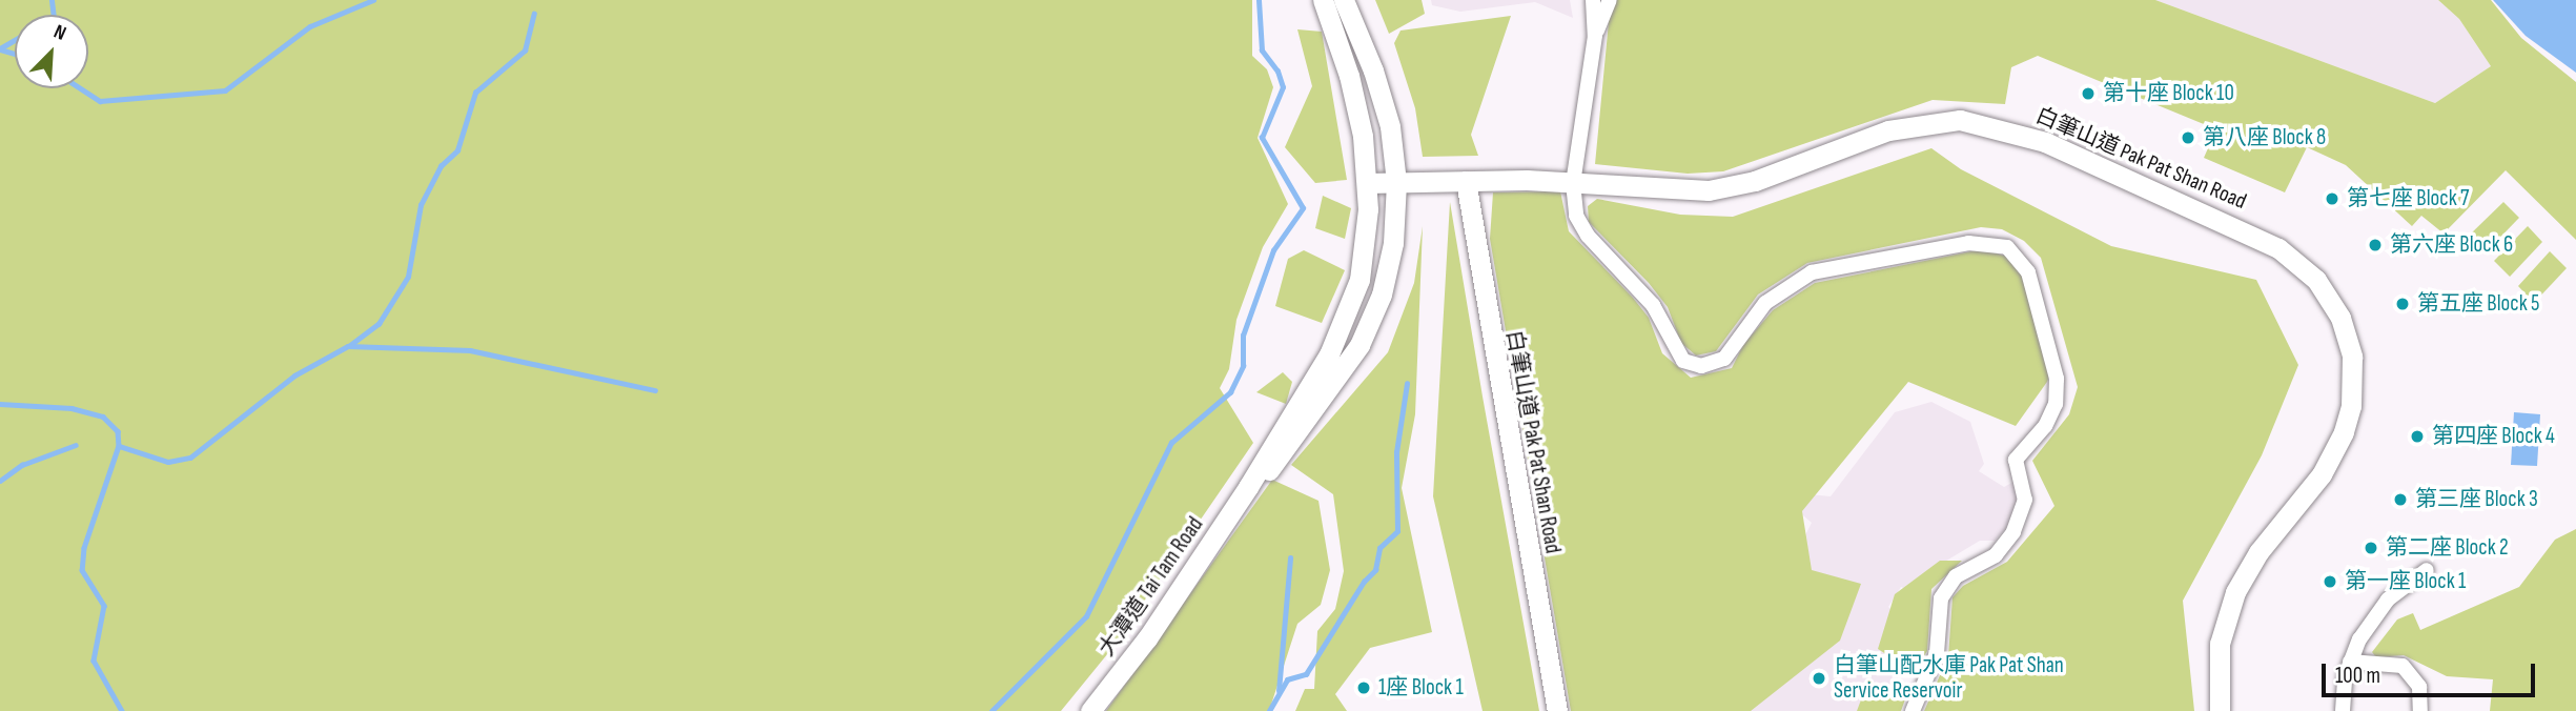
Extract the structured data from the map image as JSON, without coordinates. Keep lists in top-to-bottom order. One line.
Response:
{"streets":{"street":["白筆山道 Pak Pat Shan Road","大潭道 Tai Tam Road"]},"crossings":[["白筆山道 Pak Pat Shan Road","大潭道 Tai Tam Road"]],"places":["第十座 Block 10","第八座 Block 8","第七座 Block 7","第六座 Block 6","第五座 Block 5","第四座 Block 4","第三座 Block 3","第二座 Block 2","第一座 Block 1","白筆山配水庫 Pak Pat Shan Service Reservoir","1座 Block 1"],"scale_bar":"100 m","north":"top right"}
